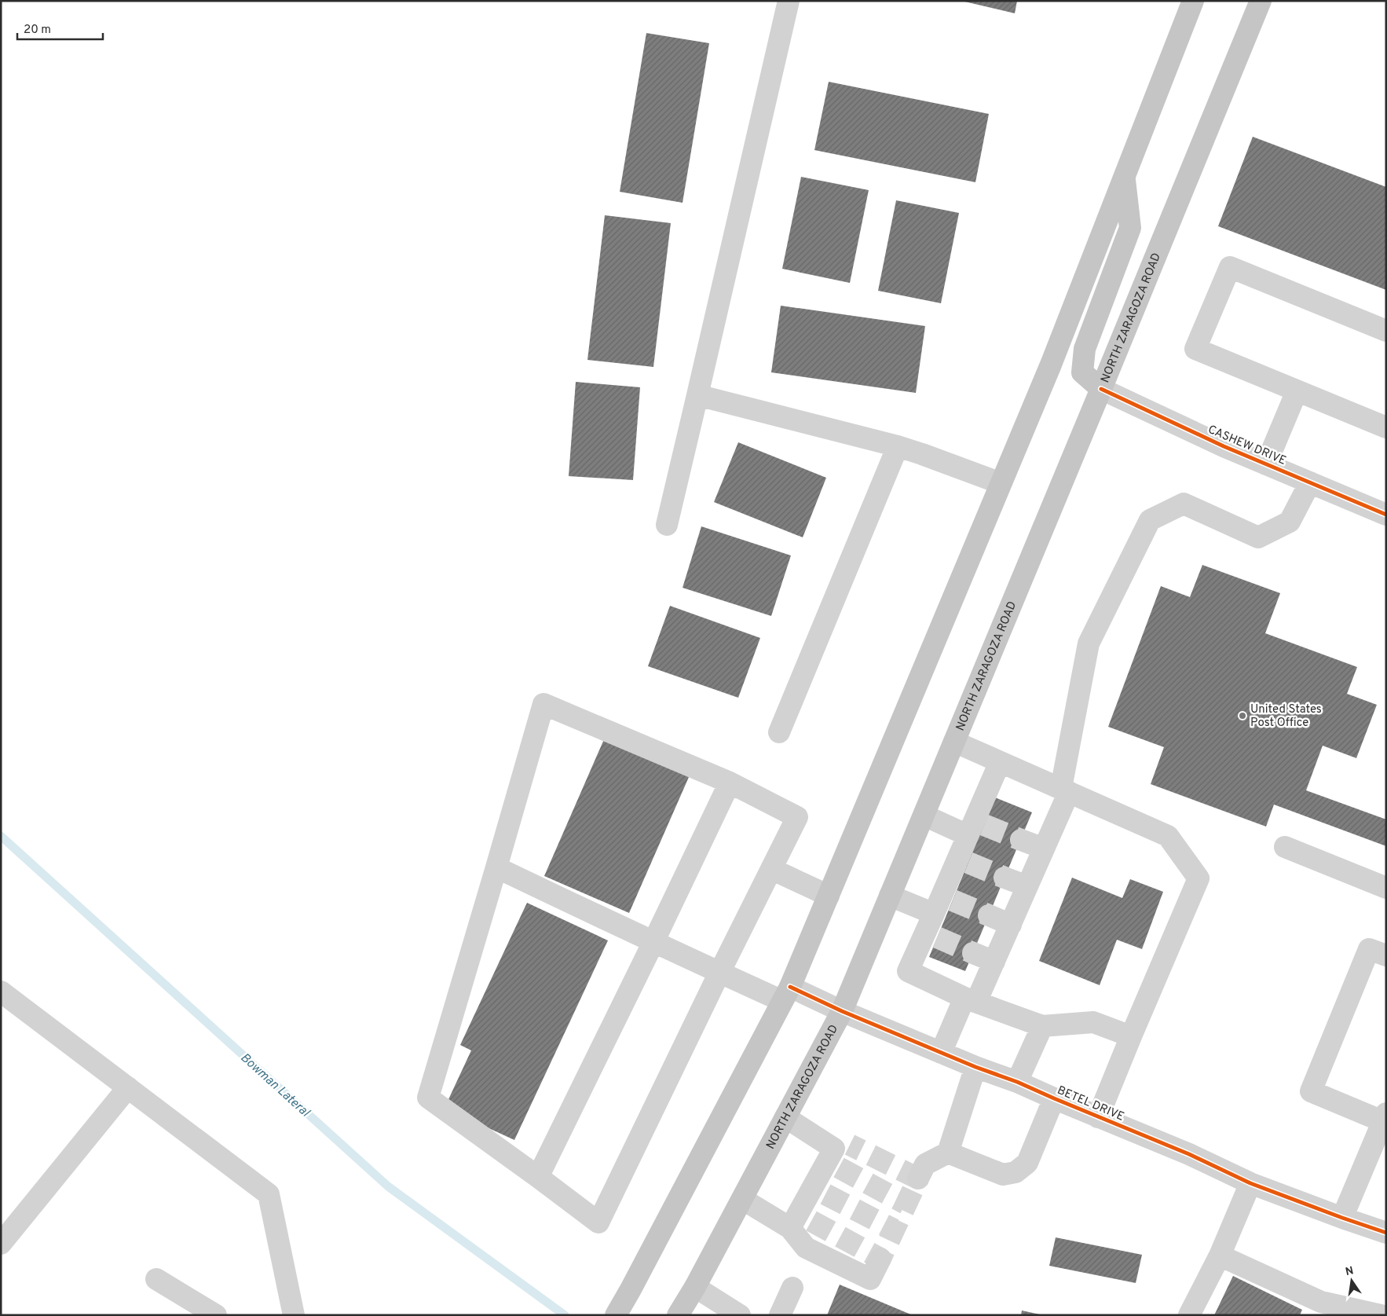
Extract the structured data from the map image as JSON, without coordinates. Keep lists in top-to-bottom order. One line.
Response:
{"streets":{"main road":["NORTH ZARAGOZA ROAD"],"street":["CASHEW DRIVE","BETEL DRIVE"]},"crossings":[["NORTH ZARAGOZA ROAD","CASHEW DRIVE"],["NORTH ZARAGOZA ROAD","BETEL DRIVE"]],"water":["Bowman Lateral"],"places":["United States Post Office"],"scale_bar":"20 m","north":"top"}
